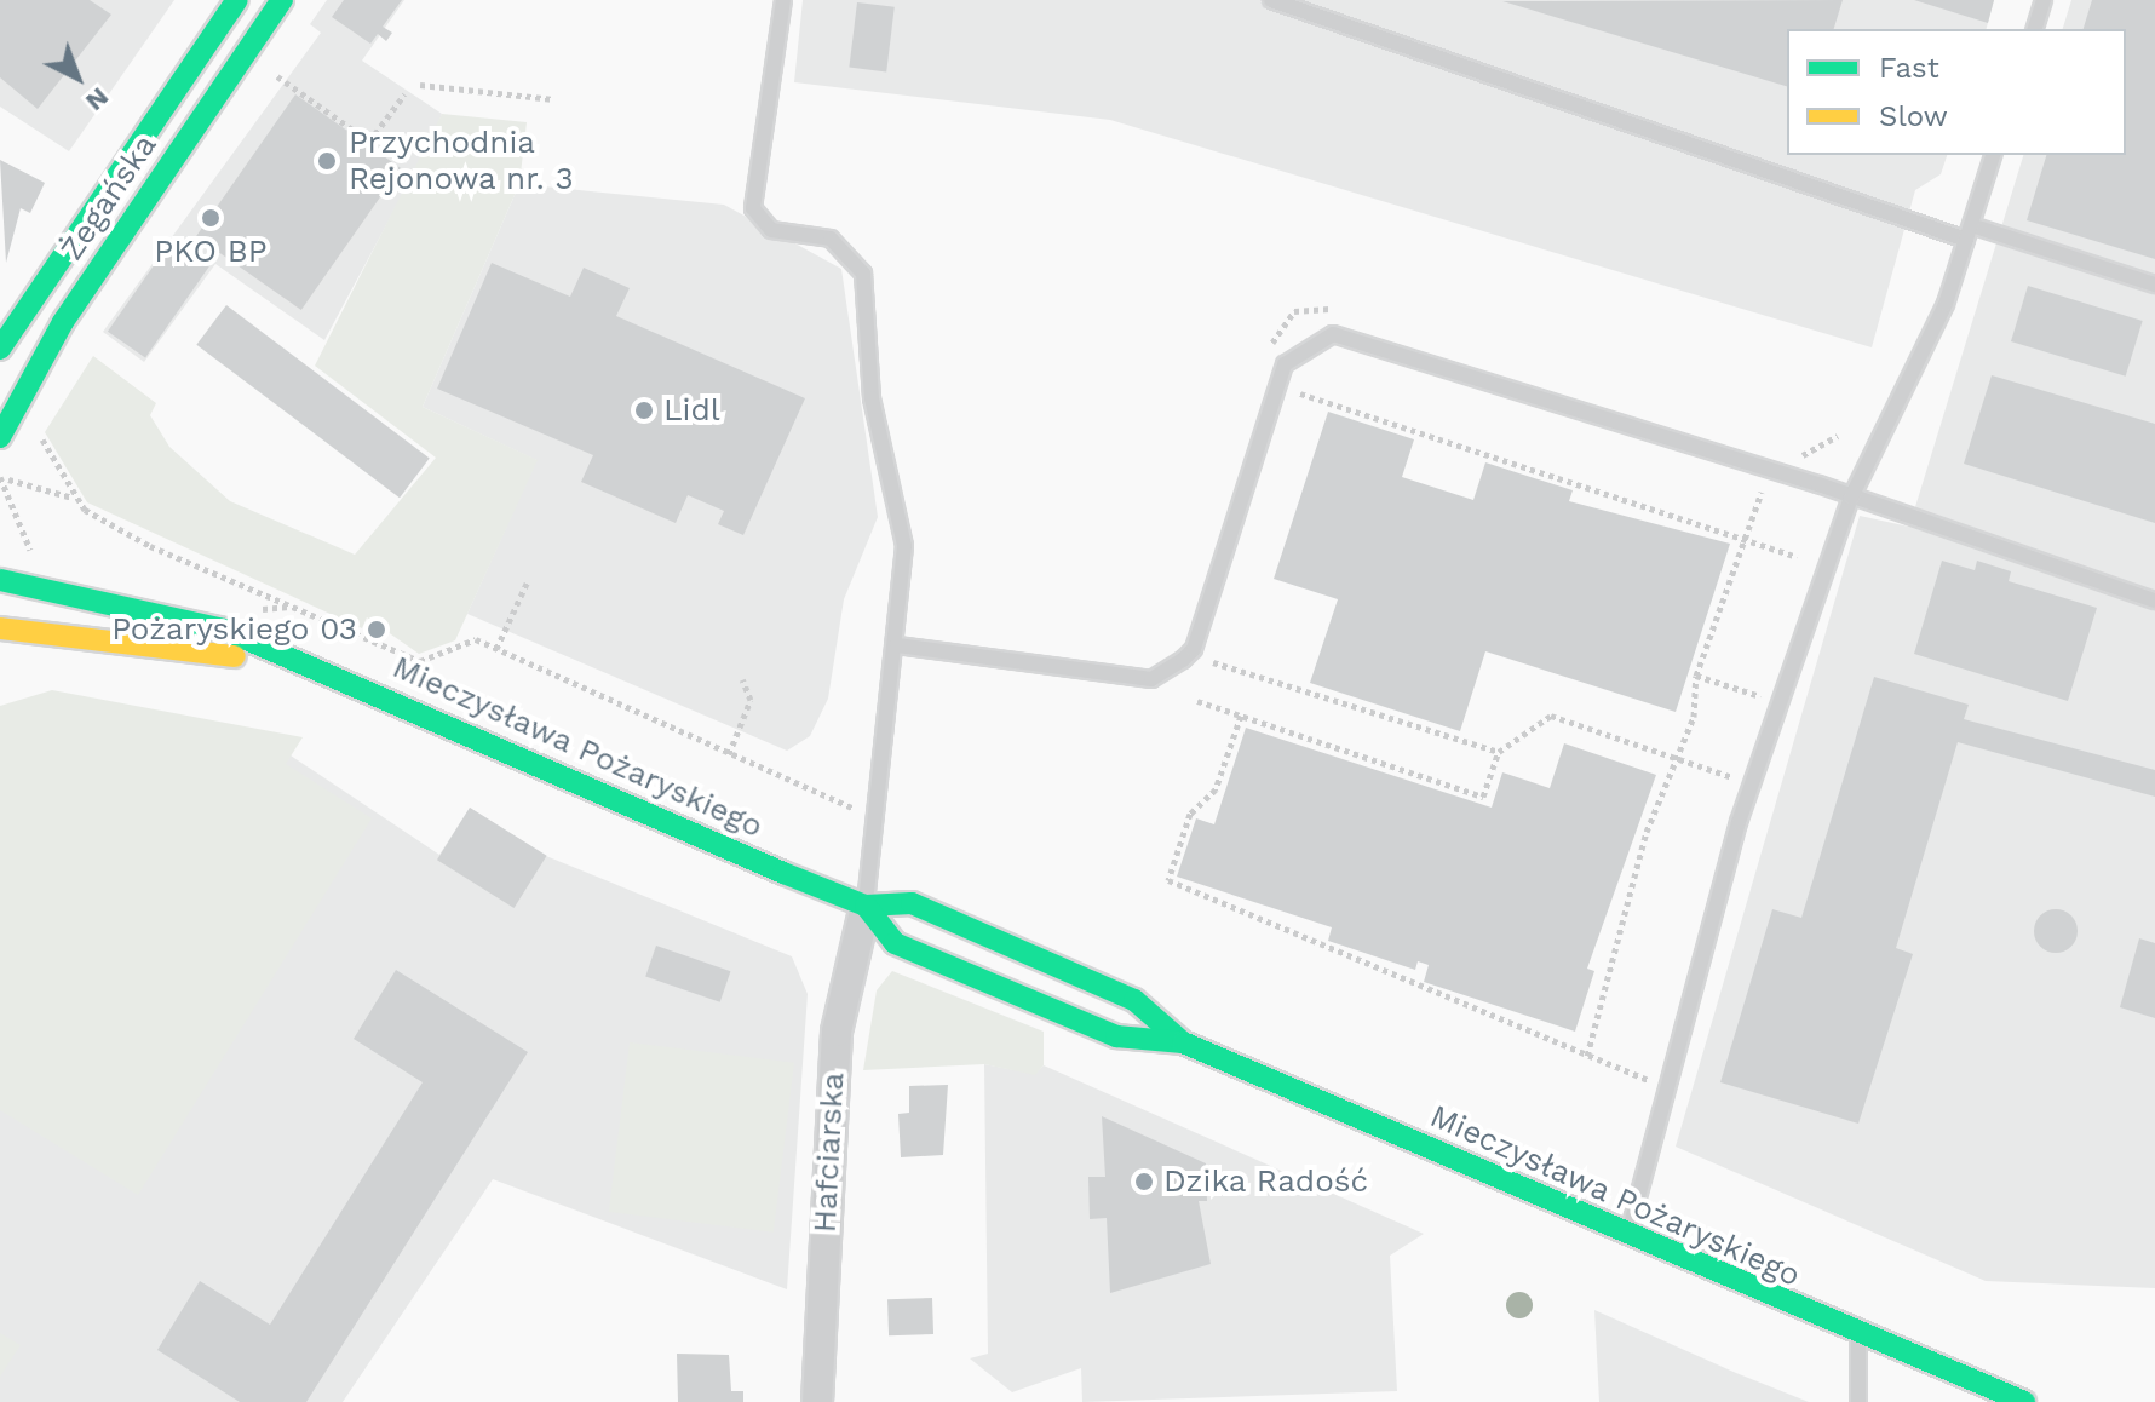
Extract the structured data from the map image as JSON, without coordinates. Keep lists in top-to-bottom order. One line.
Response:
{"streets":{"street":["Żegańska","Mieczysława Pożaryskiego","Hafciarska"]},"crossings":[["Mieczysława Pożaryskiego","Hafciarska"]],"places":["Przychodnia Rejonowa nr. 3","PKO BP","Lidl","Pożaryskiego 03","Dzika Radość"],"legend":["Fast","Slow"],"north":"bottom right"}
